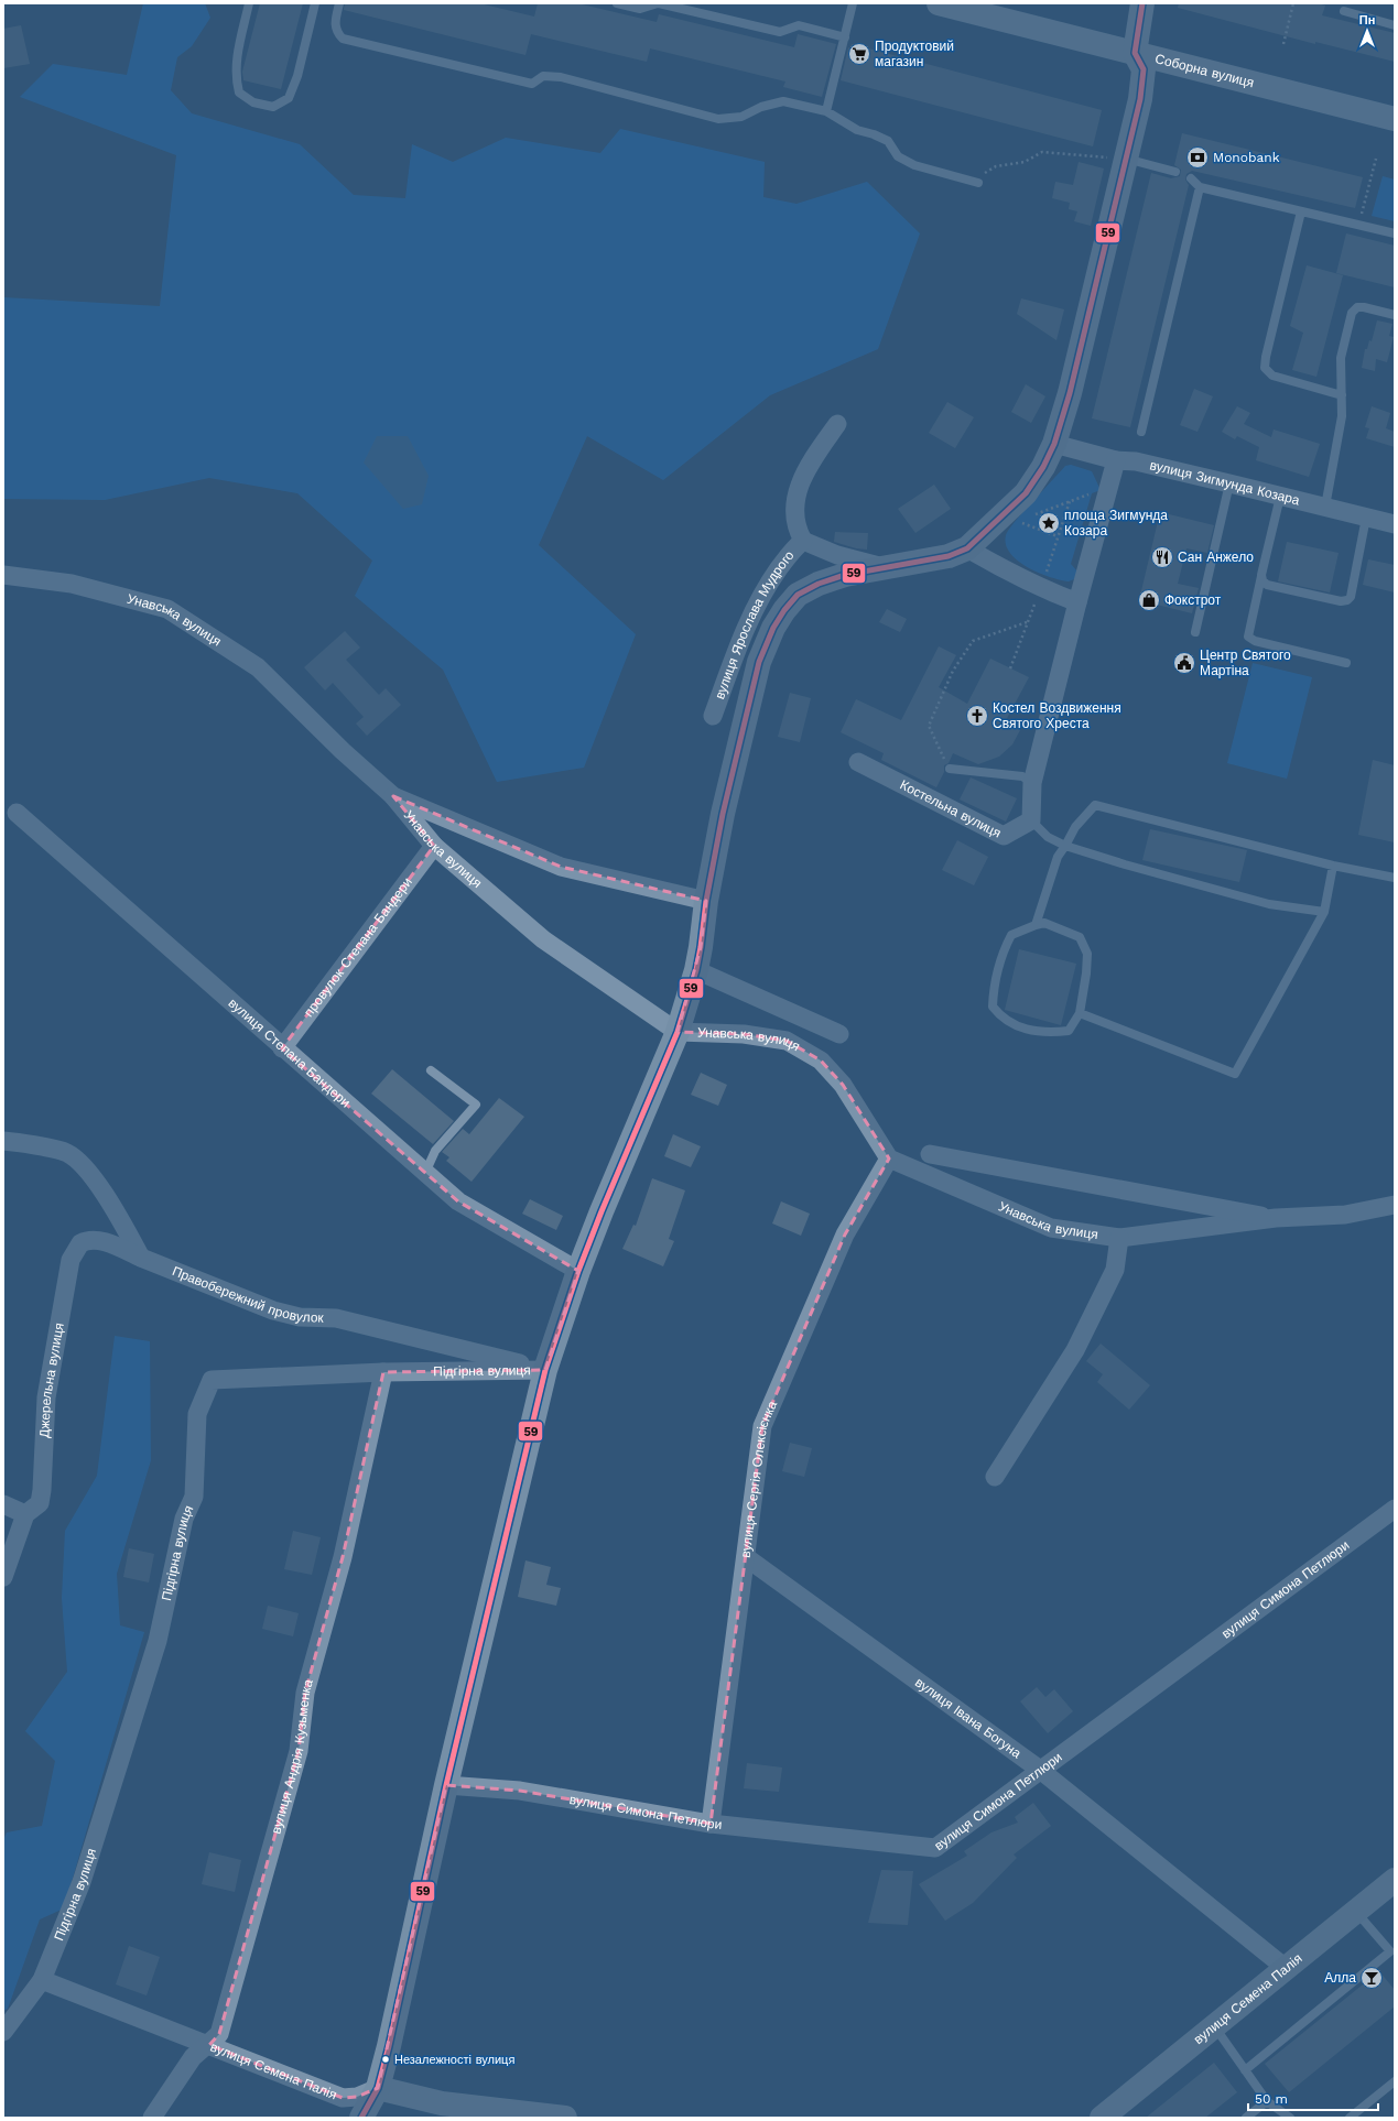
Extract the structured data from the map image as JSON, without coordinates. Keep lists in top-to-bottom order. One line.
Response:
{"streets":{"street":["Соборна вулиця","вулиця Зигмунда Козара","Унавська вулиця","вулиця Ярослава Мудрого","Костельна вулиця","провулок Степана Бандери","вулиця Степана Бандери","Правобережний провулок","Підгірна вулиця","Джерельна вулиця","вулиця Сергія Олексієнка","вулиця Симона Петлюри","вулиця Івана Богуна","вулиця Андрія Кузьменка","вулиця Семена Палія"]},"crossings":[["Соборна вулиця","вулиця Ярослава Мудрого"],["вулиця Зигмунда Козара","вулиця Ярослава Мудрого"],["Унавська вулиця","вулиця Ярослава Мудрого"],["Унавська вулиця","провулок Степана Бандери"],["Унавська вулиця","вулиця Сергія Олексієнка"],["вулиця Ярослава Мудрого","вулиця Степана Бандери"],["вулиця Ярослава Мудрого","Правобережний провулок"],["вулиця Ярослава Мудрого","Підгірна вулиця"],["вулиця Ярослава Мудрого","вулиця Симона Петлюри"],["вулиця Ярослава Мудрого","вулиця Семена Палія"],["провулок Степана Бандери","вулиця Степана Бандери"],["Правобережний провулок","Підгірна вулиця"],["Правобережний провулок","Джерельна вулиця"],["Підгірна вулиця","вулиця Андрія Кузьменка"],["Підгірна вулиця","вулиця Семена Палія"],["вулиця Сергія Олексієнка","вулиця Симона Петлюри"],["вулиця Сергія Олексієнка","вулиця Івана Богуна"],["вулиця Симона Петлюри","вулиця Івана Богуна"],["вулиця Івана Богуна","вулиця Семена Палія"],["вулиця Андрія Кузьменка","вулиця Семена Палія"]],"places":{"supermarket":["Продуктовий магазин"],"bank":["Monobank"],"place":["площа Зигмунда Козара"],"restaurant":["Сан Анжело"],"shop":["Фокстрот"],"public building":["Центр Святого Мартіна"],"church":["Костел Воздвиження Святого Хреста"],"bar":["Алла"],"other":["Незалежності вулиця"]},"lines":["transit line 59"],"scale_bar":"50 m","north":"top"}
